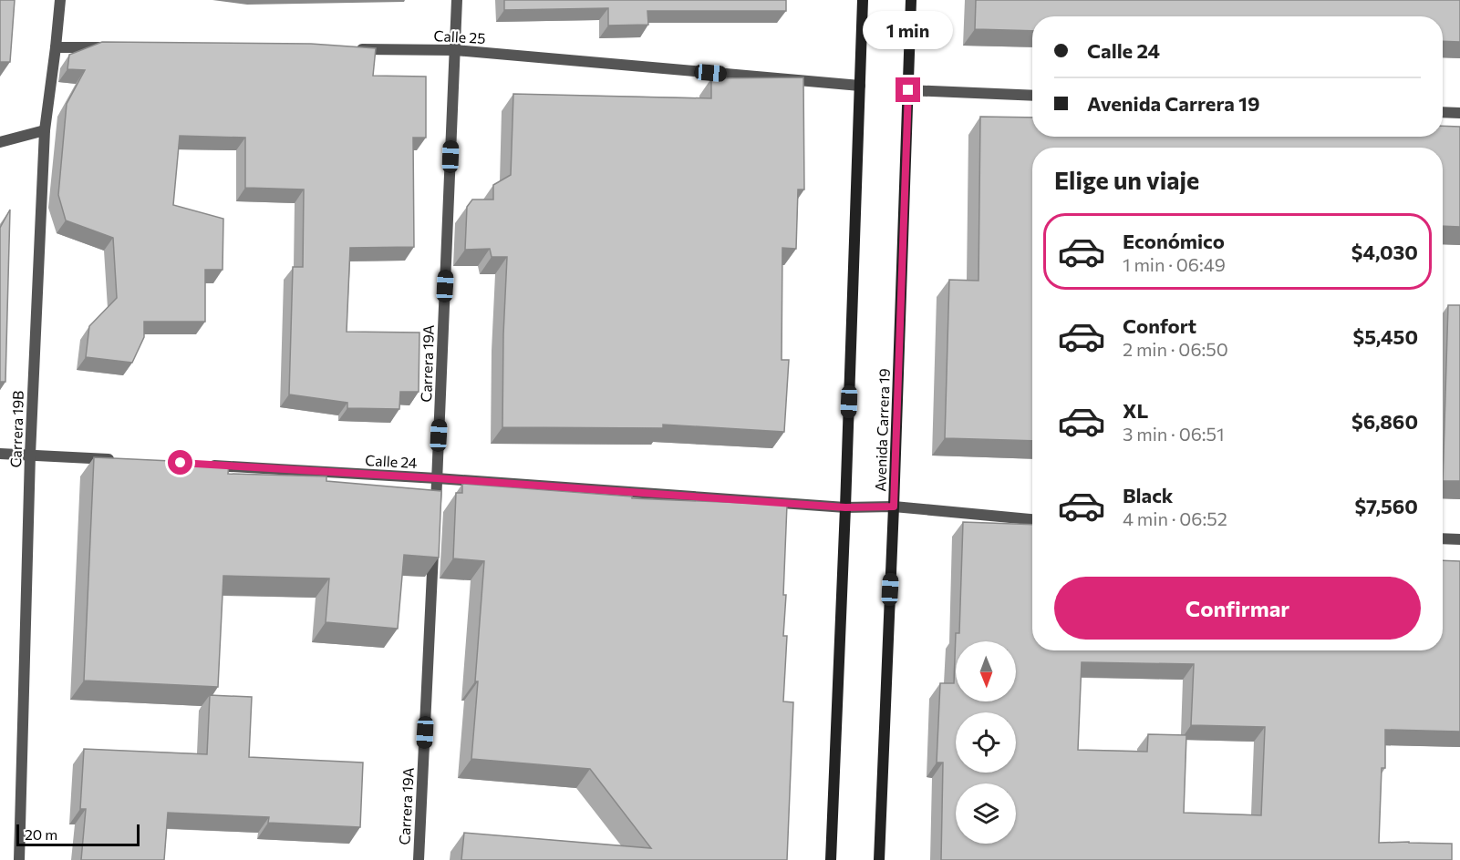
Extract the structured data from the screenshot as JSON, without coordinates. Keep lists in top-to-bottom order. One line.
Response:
{"streets":{"main road":["Avenida Carrera 19"],"street":["Calle 25","Carrera 19A","Carrera 19B","Calle 24"]},"crossings":[["Calle 25","Carrera 19A"],["Carrera 19A","Calle 24"],["Avenida Carrera 19","Calle 24"]],"scale_bar":"20 m","north":"bottom","page":{"bubble":"1 min","banner":["Calle 24","Avenida Carrera 19"],"heading":"Elige un viaje","list":[{"name":"Económico","note":"1 min · 06:49","value":"$4,030"},{"name":"Confort","note":"2 min · 06:50","value":"$5,450"},{"name":"XL","note":"3 min · 06:51","value":"$6,860"},{"name":"Black","note":"4 min · 06:52","value":"$7,560"}],"buttons":"Confirmar","scale":"20 m"}}
